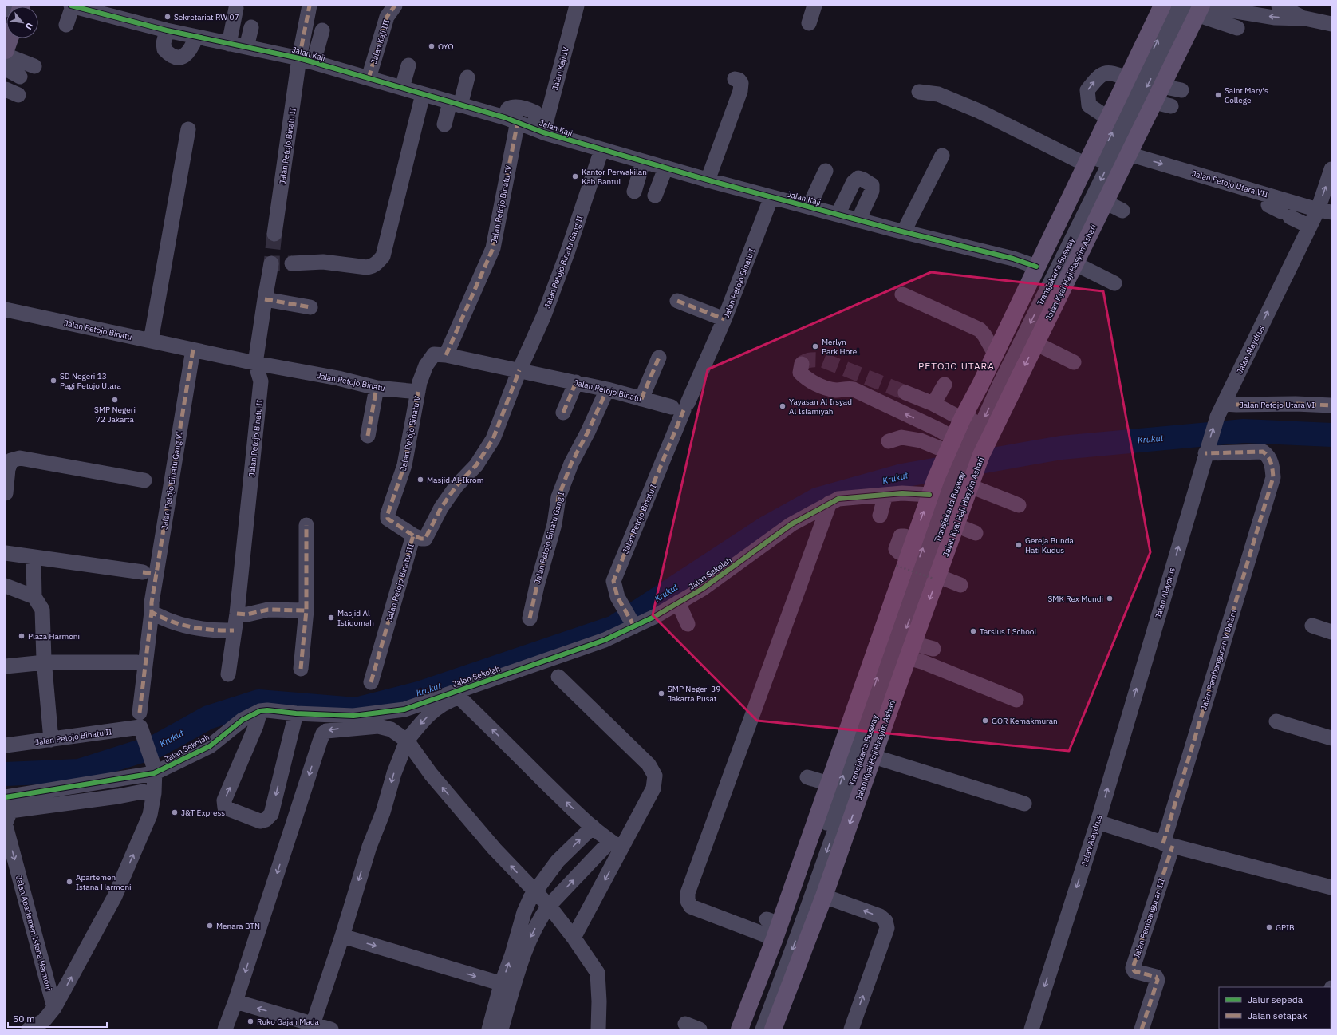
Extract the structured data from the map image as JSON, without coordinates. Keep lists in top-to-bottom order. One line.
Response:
{"streets":{"main road":["Jalan Kyai Haji Hasyim Ashari"],"street":["Jalan Kaji","Jalan Kaji IV","Jalan Petojo Binatu II","Jalan Petojo Utara VII","Jalan Petojo Binatu IV","Jalan Petojo Binatu Gang II","Transjakarta Busway","Jalan Petojo Binatu I","Jalan Petojo Binatu","Jalan Alaydrus","Jalan Petojo Utara VI","Jalan Petojo Binatu V","Jalan Petojo Binatu Gang VI","Jalan Petojo Binatu Gang I","Jalan Sekolah","Jalan Petojo Binatu III","Jalan Pembangunan V Dalam","Jalan Pembangunan III","Jalan Apartemen Istana Harmoni"]},"crossings":[["Jalan Kaji","Jalan Kaji IV"],["Jalan Kaji","Jalan Petojo Binatu II"],["Jalan Kaji","Jalan Petojo Binatu IV"],["Jalan Kaji","Jalan Petojo Binatu Gang II"],["Jalan Kaji","Jalan Kyai Haji Hasyim Ashari"],["Jalan Kaji","Jalan Petojo Binatu I"],["Jalan Petojo Binatu II","Jalan Petojo Binatu"],["Jalan Petojo Binatu II","Jalan Petojo Binatu Gang VI"],["Jalan Petojo Utara VII","Jalan Kyai Haji Hasyim Ashari"],["Jalan Petojo Utara VII","Jalan Alaydrus"],["Jalan Petojo Binatu IV","Jalan Petojo Binatu"],["Jalan Petojo Binatu Gang II","Jalan Petojo Binatu"],["Jalan Petojo Binatu Gang II","Jalan Petojo Binatu III"],["Transjakarta Busway","Jalan Kyai Haji Hasyim Ashari"],["Jalan Kyai Haji Hasyim Ashari","Jalan Sekolah"],["Jalan Petojo Binatu I","Jalan Petojo Binatu"],["Jalan Petojo Binatu I","Jalan Sekolah"],["Jalan Petojo Binatu","Jalan Petojo Binatu V"],["Jalan Petojo Binatu","Jalan Petojo Binatu Gang VI"],["Jalan Petojo Binatu","Jalan Petojo Binatu Gang I"],["Jalan Petojo Binatu","Jalan Petojo Binatu III"],["Jalan Alaydrus","Jalan Petojo Utara VI"],["Jalan Alaydrus","Jalan Pembangunan V Dalam"],["Jalan Petojo Binatu V","Jalan Petojo Binatu III"],["Jalan Pembangunan V Dalam","Jalan Pembangunan III"]],"one_way":["Jalan Petojo Utara VII","Jalan Apartemen Istana Harmoni"],"districts":["PETOJO UTARA"],"water":["Krukut"],"places":["Sekretariat RW 07","OYO","Saint Mary's College","Kantor Perwakilan Kab Bantul","Merlyn Park Hotel","SD Negeri 13 Pagi Petojo Utara","SMP Negeri 72 Jakarta","Yayasan Al Irsyad Al Islamiyah","Masjid Al-Ikrom","Gereja Bunda Hati Kudus","SMK Rex Mundi","Masjid Al Istiqomah","Tarsius I School","Plaza Harmoni","SMP Negeri 39 Jakarta Pusat","GOR Kemakmuran","J&T Express","Apartemen Istana Harmoni","Menara BTN","GPIB","Ruko Gajah Mada"],"legend":["Jalur sepeda","Jalan setapak"],"scale_bar":"50 m","north":"bottom right"}
